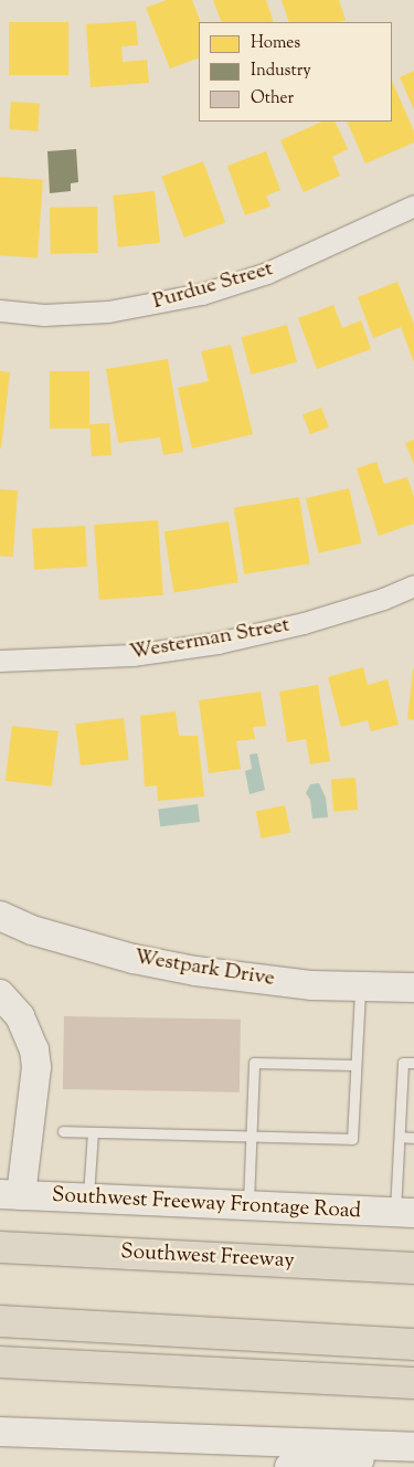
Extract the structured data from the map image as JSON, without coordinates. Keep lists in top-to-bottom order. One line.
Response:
{"streets":{"highway":["Southwest Freeway"],"main road":["Westpark Drive","Southwest Freeway Frontage Road"],"street":["Purdue Street","Westerman Street"]},"legend":["Homes","Industry","Other"]}
